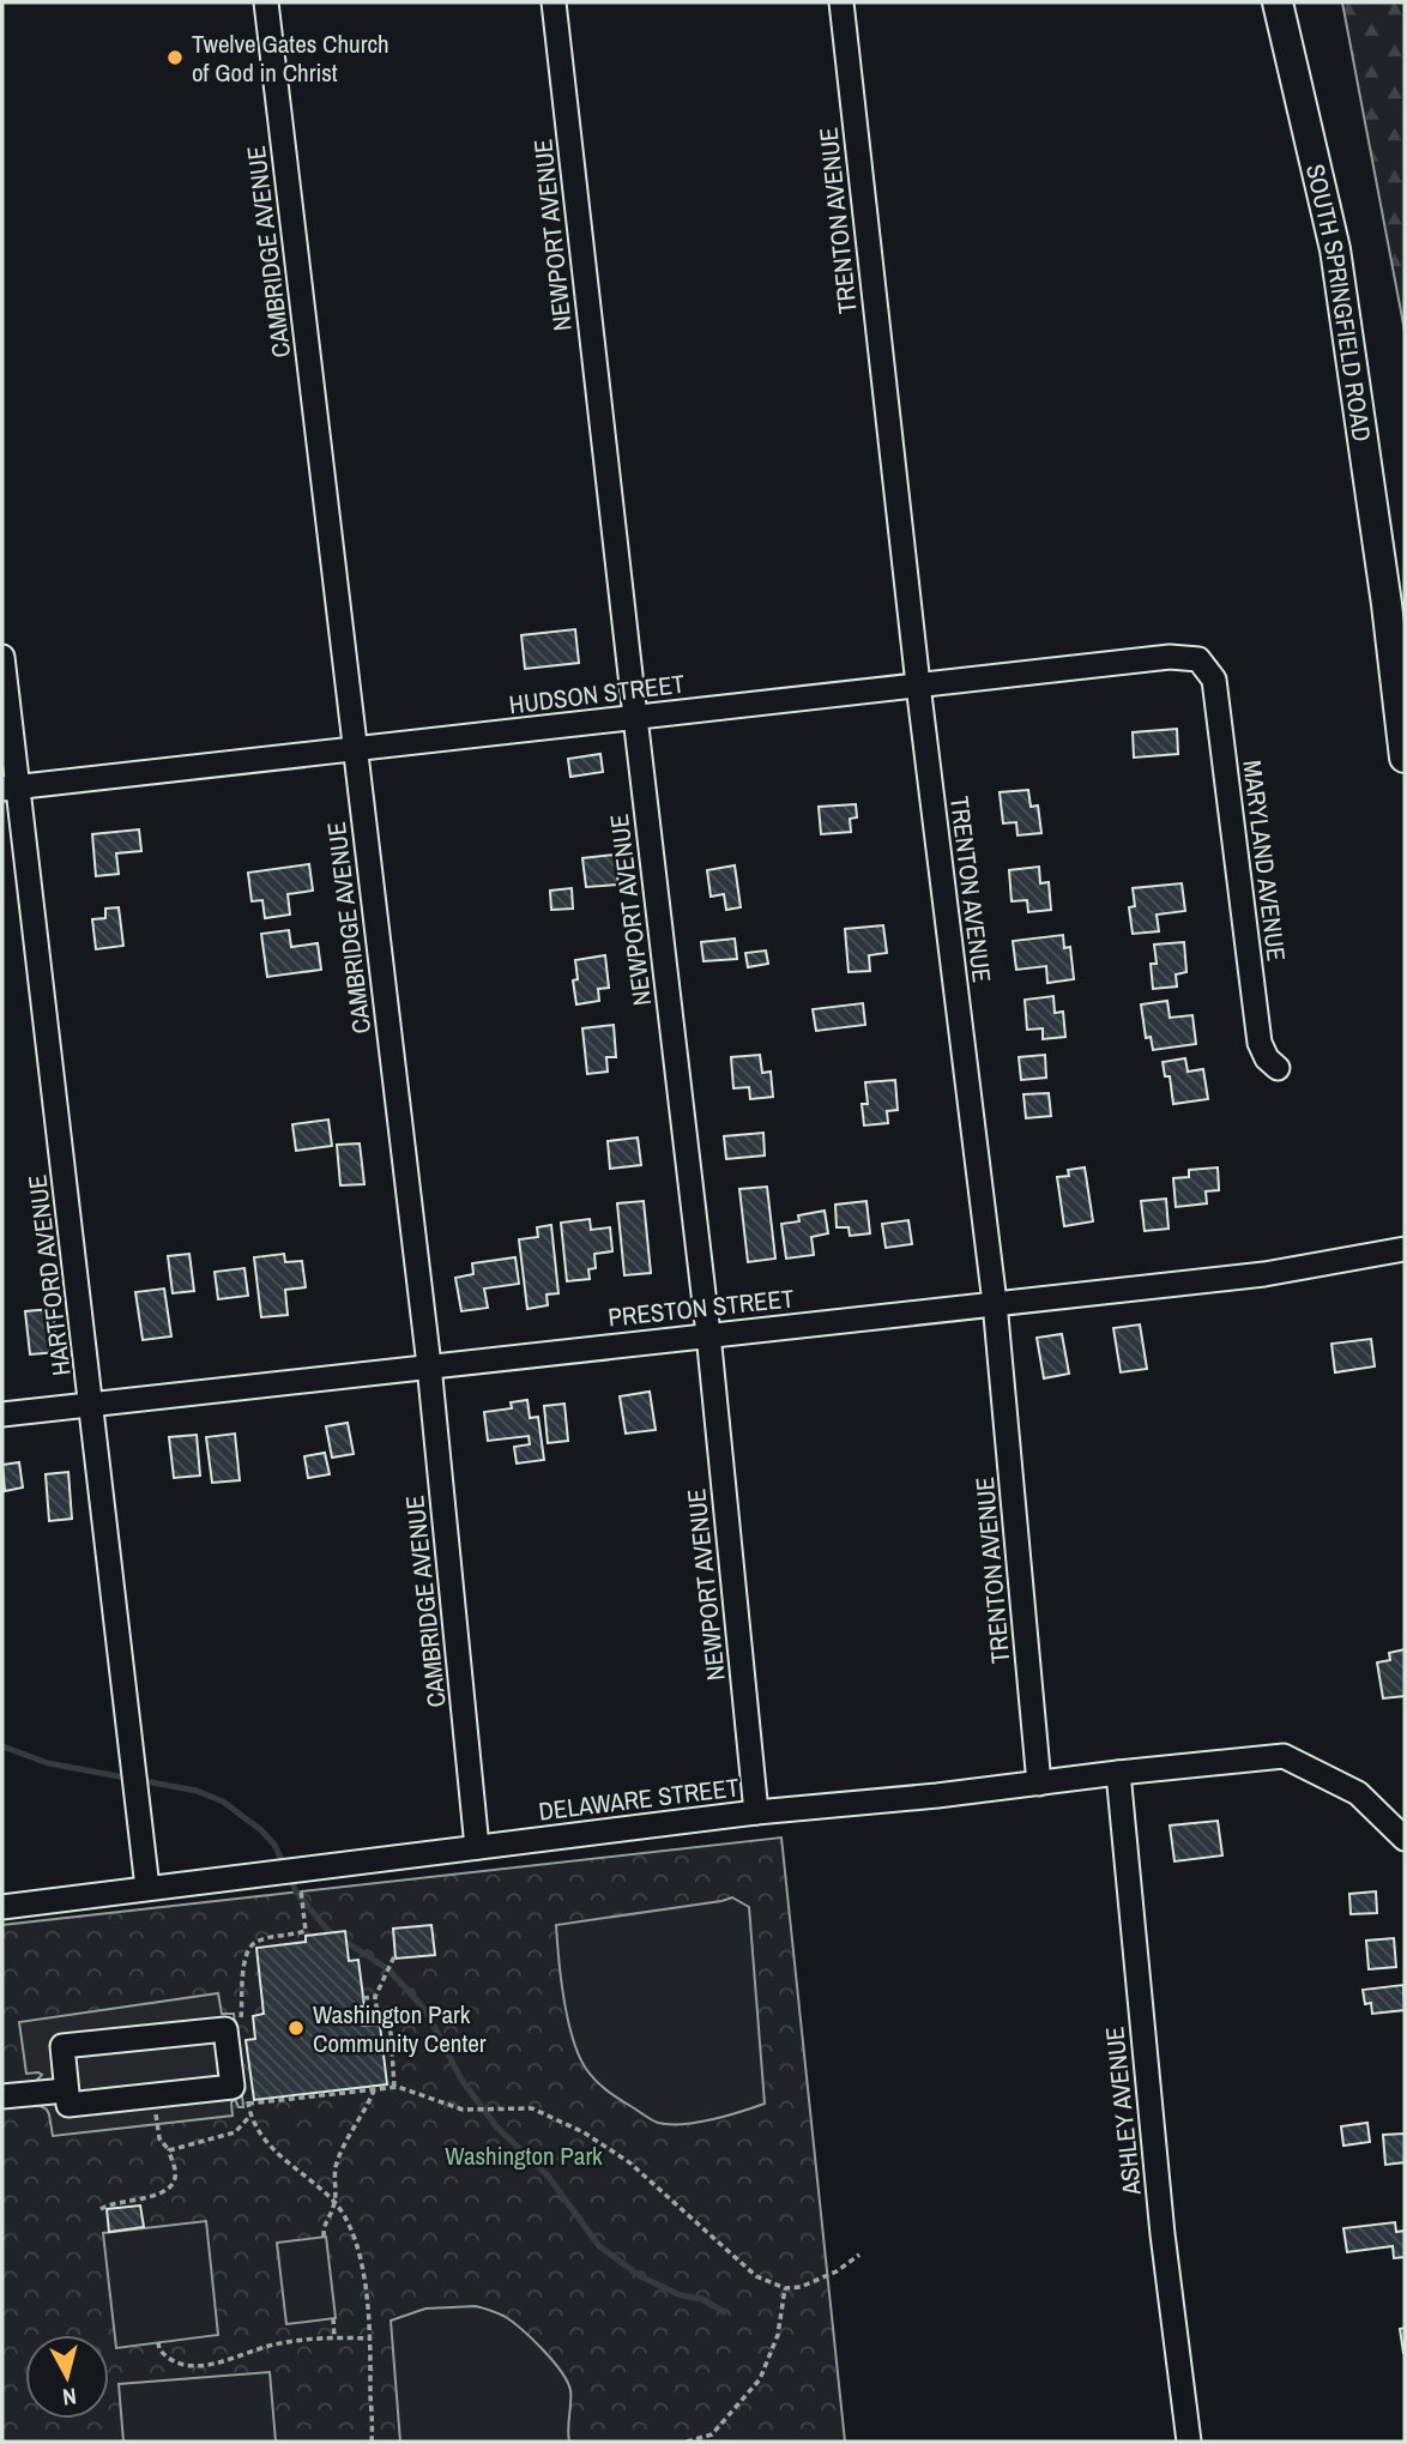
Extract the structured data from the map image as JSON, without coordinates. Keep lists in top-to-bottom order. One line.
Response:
{"streets":{"main road":["SOUTH SPRINGFIELD ROAD"],"street":["TRENTON AVENUE","NEWPORT AVENUE","CAMBRIDGE AVENUE","HUDSON STREET","MARYLAND AVENUE","HARTFORD AVENUE","PRESTON STREET","DELAWARE STREET","ASHLEY AVENUE"]},"crossings":[["TRENTON AVENUE","HUDSON STREET"],["TRENTON AVENUE","PRESTON STREET"],["TRENTON AVENUE","DELAWARE STREET"],["NEWPORT AVENUE","HUDSON STREET"],["NEWPORT AVENUE","PRESTON STREET"],["NEWPORT AVENUE","DELAWARE STREET"],["CAMBRIDGE AVENUE","HUDSON STREET"],["CAMBRIDGE AVENUE","PRESTON STREET"],["CAMBRIDGE AVENUE","DELAWARE STREET"],["HUDSON STREET","MARYLAND AVENUE"],["HUDSON STREET","HARTFORD AVENUE"],["HARTFORD AVENUE","PRESTON STREET"],["HARTFORD AVENUE","DELAWARE STREET"],["DELAWARE STREET","ASHLEY AVENUE"]],"parks":["Washington Park"],"places":["Twelve Gates Church of God in Christ","Washington Park Community Center"],"north":"bottom"}
